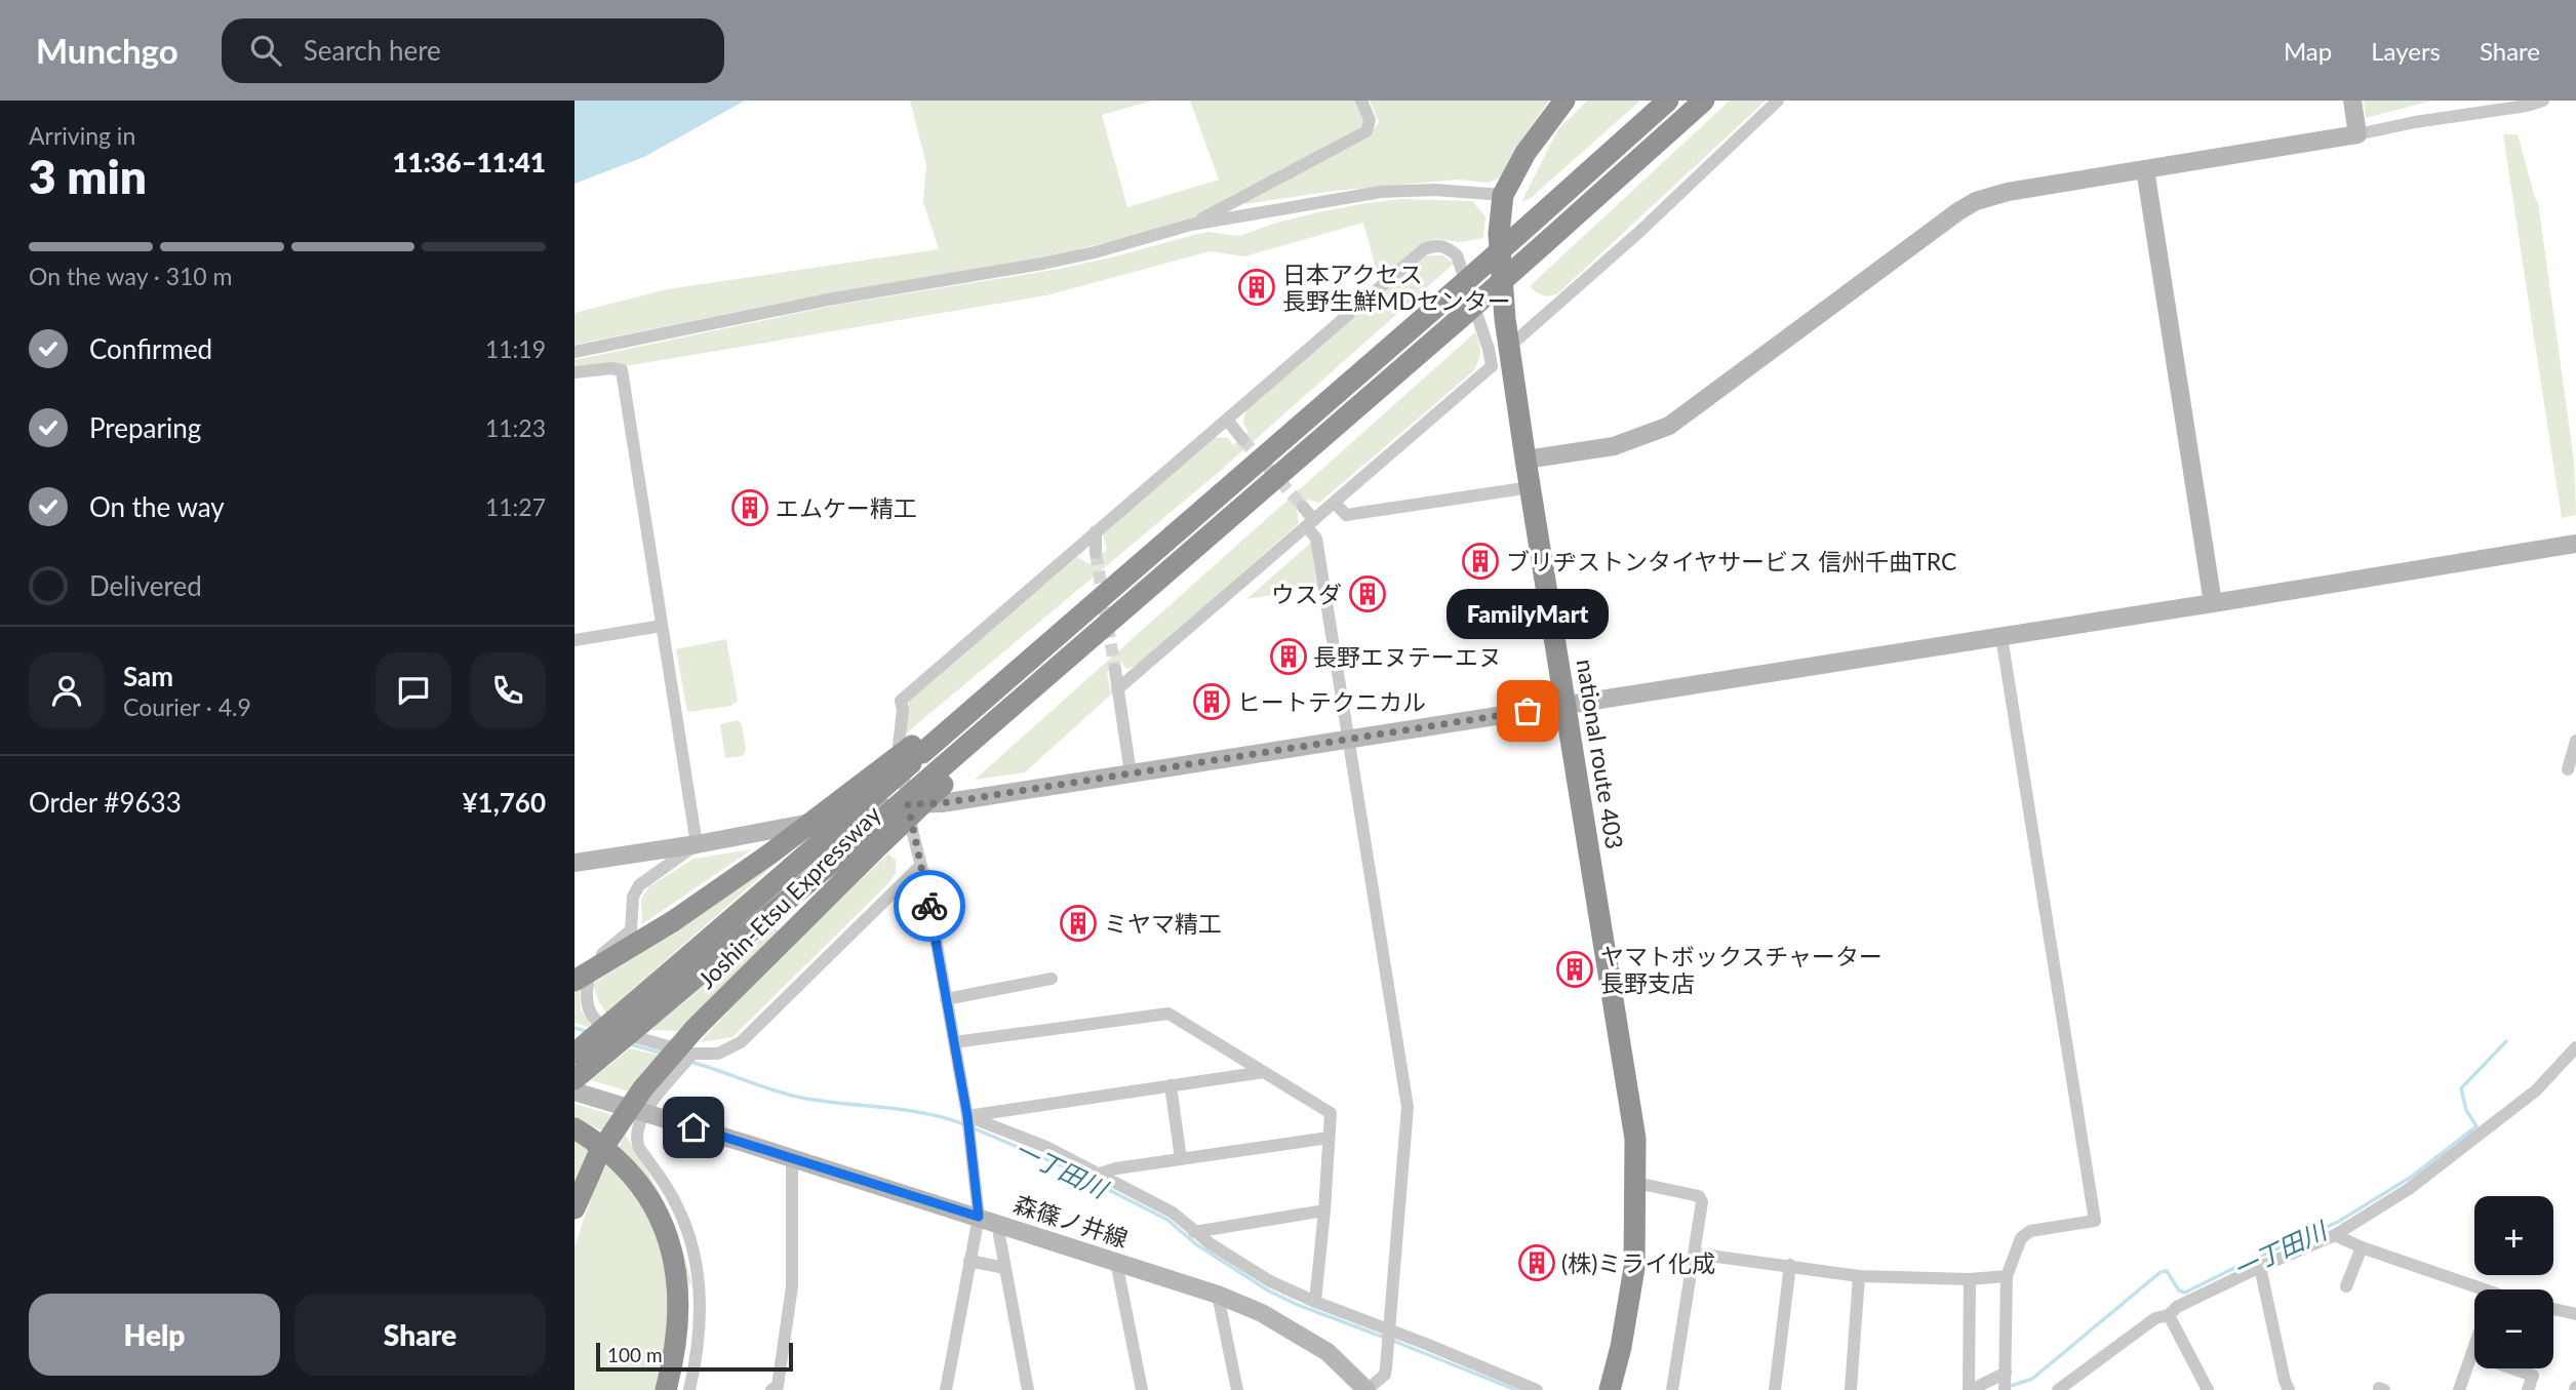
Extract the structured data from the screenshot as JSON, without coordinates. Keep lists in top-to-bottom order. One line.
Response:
{"streets":{"highway":["national route 403","Joshin-Etsu Expressway"],"street":["森篠ノ井線"]},"water":["一丁田川"],"places":{"building":["日本アクセス 長野生鮮MDセンター","エムケー精工","ブリヂストンタイヤサービス 信州千曲TRC","ウスダ","長野エヌテーエヌ","ヒートテクニカル","ミヤマ精工","ヤマトボックスチャーター 長野支店","(株)ミライ化成"],"other":["FamilyMart"]},"scale_bar":"100 m","page":{"header":"Munchgo","search":"Search here","nav":["Map","Layers","Share"],"heading":["3 min","Arriving in","11:36–11:41"],"panel":["Sam","Courier · 4.9","Order #9633","¥1,760"],"bar":"On the way · 310 m","list":[["Confirmed","11:19"],["Preparing","11:23"],["On the way","11:27"],"Delivered"],"bubble":"FamilyMart","map_buttons":["+","−"],"buttons":["Help","Share"],"scale":"100 m"}}
